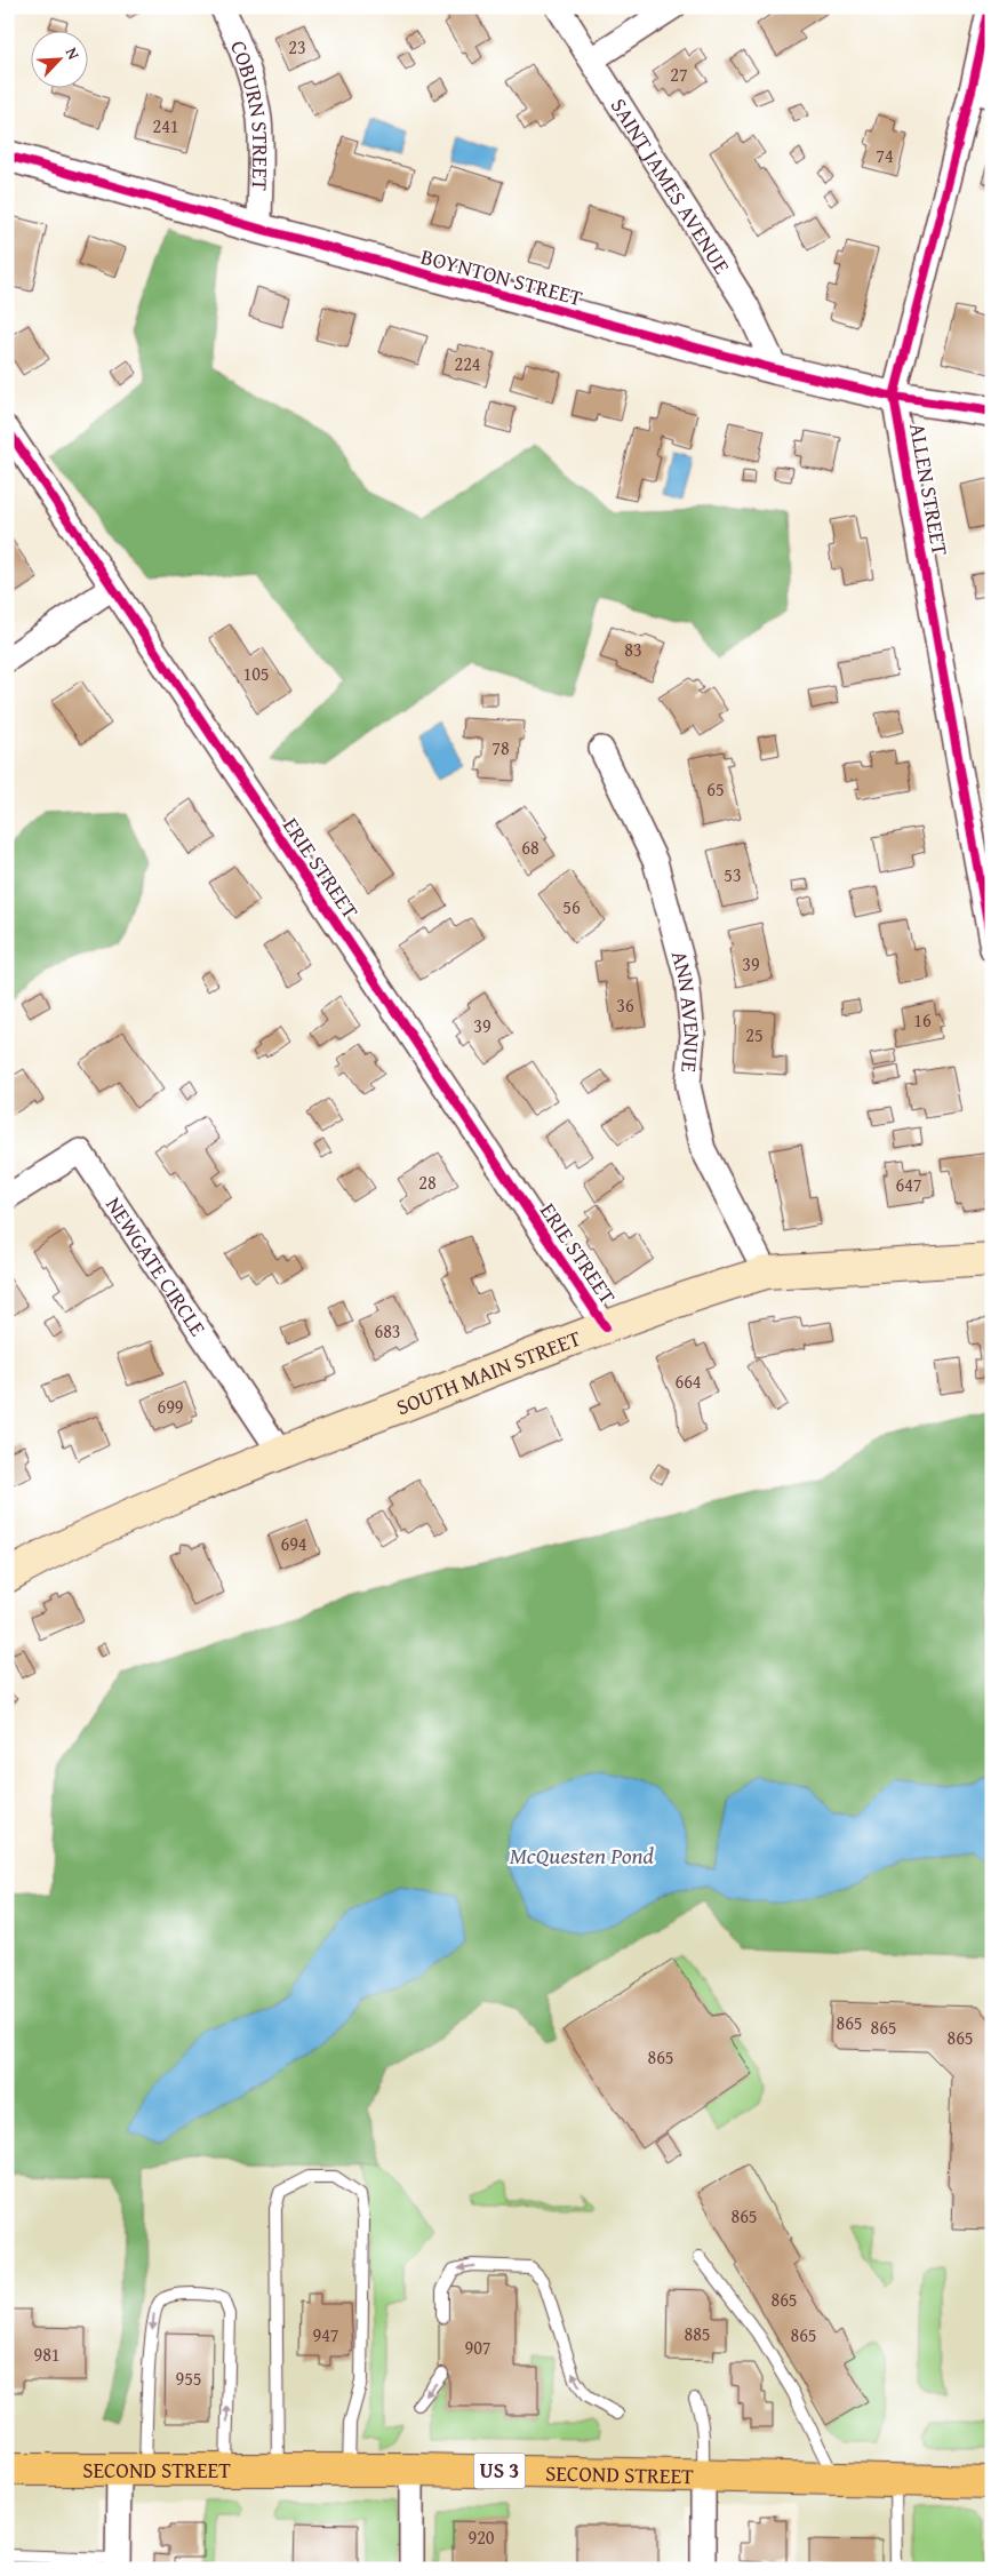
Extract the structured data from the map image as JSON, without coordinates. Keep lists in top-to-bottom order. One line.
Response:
{"streets":{"main road":["SOUTH MAIN STREET","SECOND STREET","US 3"],"street":["COBURN STREET","SAINT JAMES AVENUE","BOYNTON STREET","ALLEN STREET","ERIE STREET","ANN AVENUE","NEWGATE CIRCLE"]},"crossings":[["COBURN STREET","BOYNTON STREET"],["SAINT JAMES AVENUE","BOYNTON STREET"],["BOYNTON STREET","ALLEN STREET"],["ERIE STREET","SOUTH MAIN STREET"],["ANN AVENUE","SOUTH MAIN STREET"],["NEWGATE CIRCLE","SOUTH MAIN STREET"]],"water":["McQuesten Pond"],"house_numbers":["23","27","241","74","224","83","105","78","65","68","53","56","39","36","16","39","25","28","647","683","664","699","694","865","865","865","865","865","865","885","947","865","907","981","955","920"],"north":"top right"}
